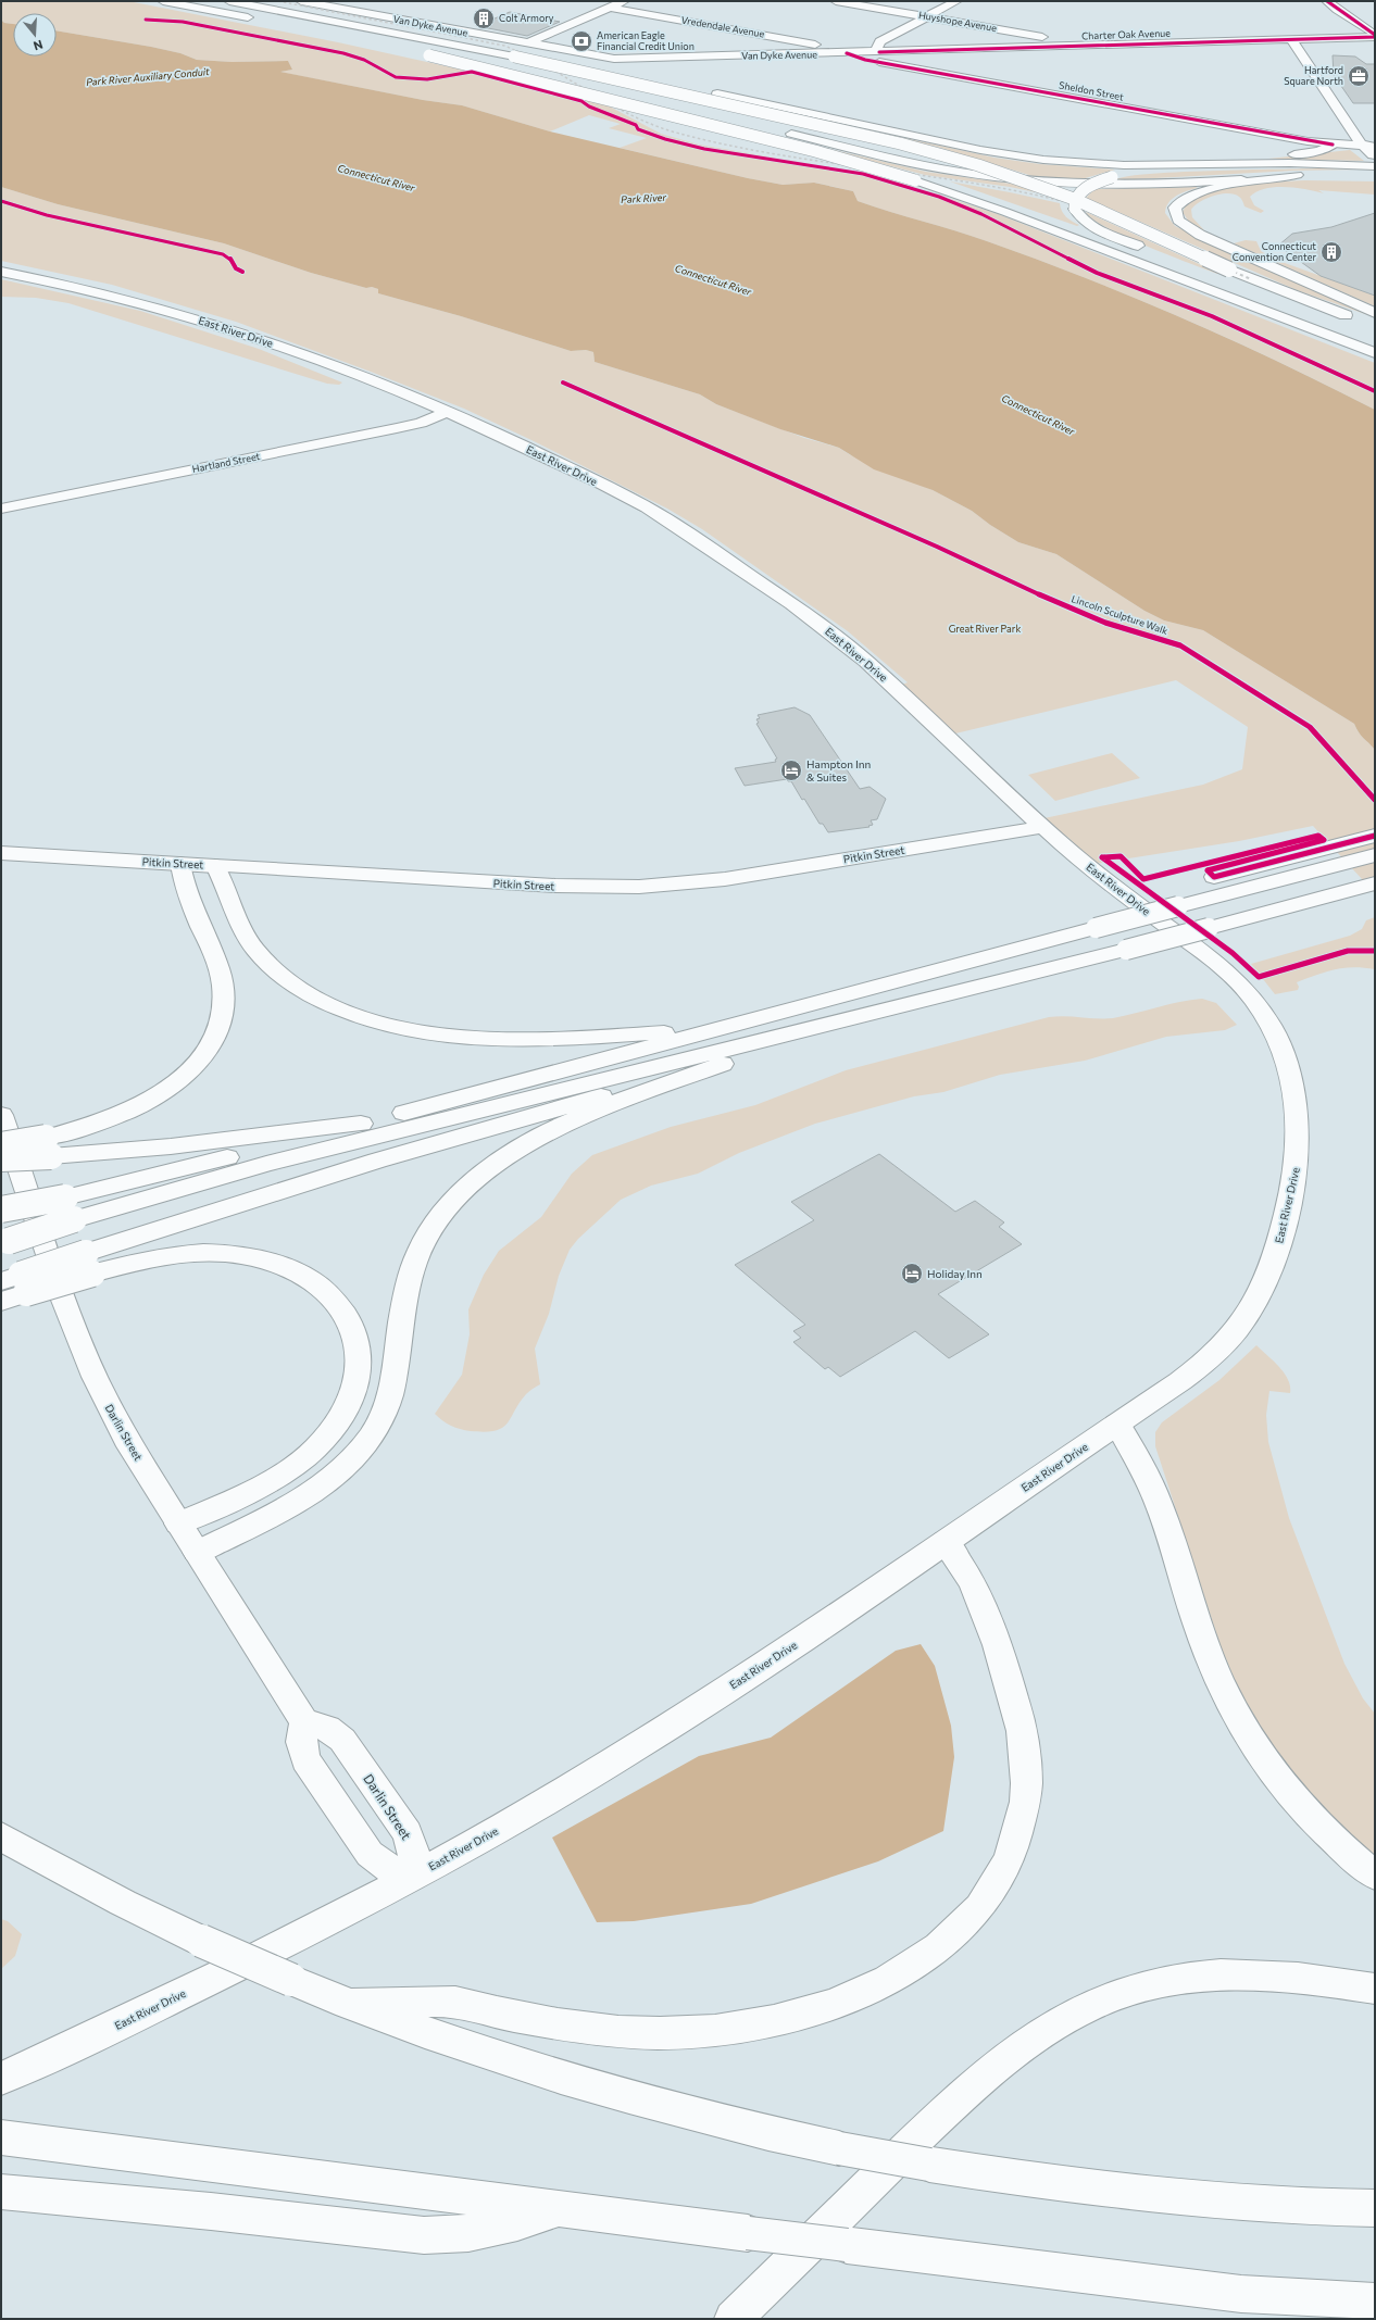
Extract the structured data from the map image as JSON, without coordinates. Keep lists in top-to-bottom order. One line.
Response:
{"streets":{"main road":["Huyshope Avenue","Van Dyke Avenue","Vredendale Avenue","Charter Oak Avenue","Sheldon Street","East River Drive","Hartland Street","Pitkin Street","Darlin Street"],"cycle path":["Lincoln Sculpture Walk"]},"crossings":[["Huyshope Avenue","Charter Oak Avenue"],["Van Dyke Avenue","Charter Oak Avenue"],["Van Dyke Avenue","Sheldon Street"],["Charter Oak Avenue","Sheldon Street"],["East River Drive","Hartland Street"],["East River Drive","Pitkin Street"],["East River Drive","Darlin Street"]],"water":["Park River Auxiliary Conduit","Connecticut River","Park River"],"parks":["Great River Park"],"places":{"building":["Colt Armory","Connecticut Convention Center"],"bank":["American Eagle Financial Credit Union"],"office":["Hartford Square North"],"hotel":["Hampton Inn & Suites","Holiday Inn"]},"north":"bottom"}
